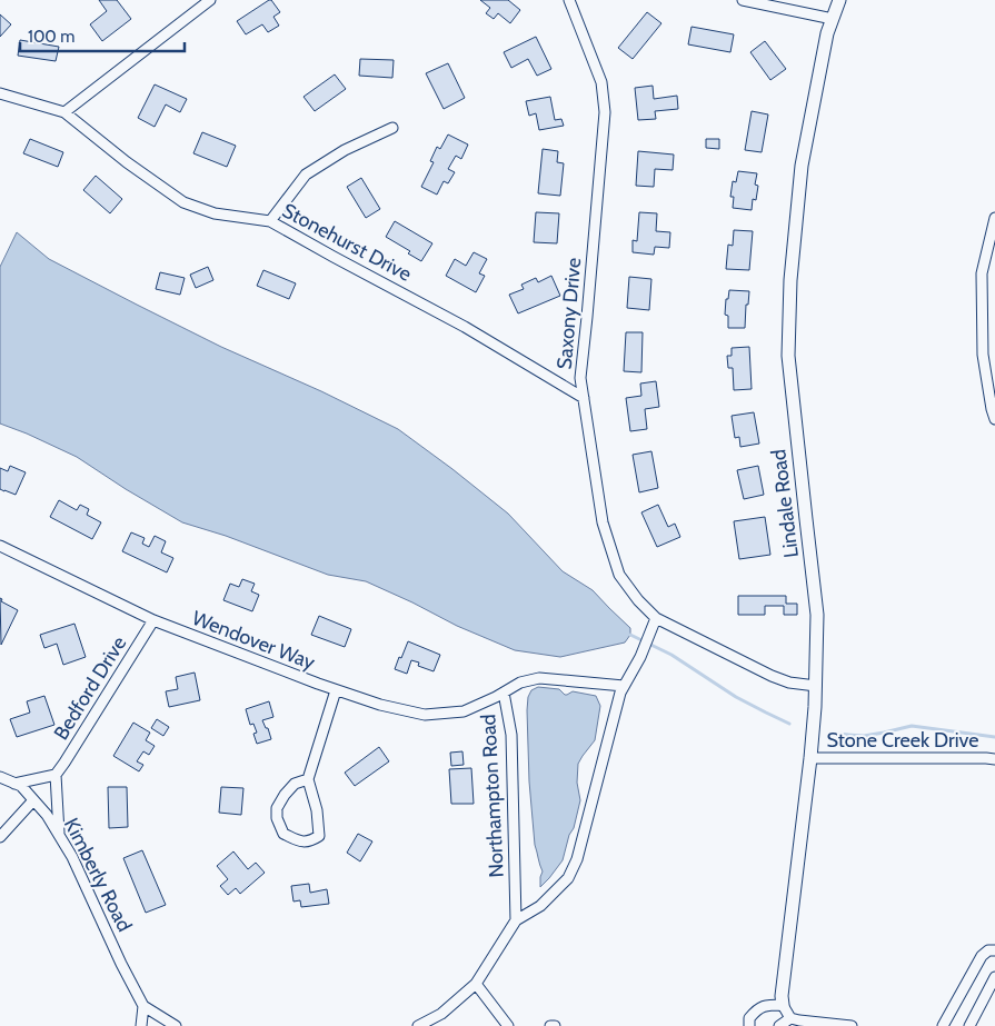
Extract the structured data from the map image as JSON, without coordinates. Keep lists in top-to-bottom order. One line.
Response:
{"streets":{"street":["Stonehurst Drive","Saxony Drive","Lindale Road","Wendover Way","Bedford Drive","Stone Creek Drive","Northampton Road","Kimberly Road"]},"crossings":[["Stonehurst Drive","Saxony Drive"],["Lindale Road","Stone Creek Drive"],["Wendover Way","Bedford Drive"],["Wendover Way","Northampton Road"]],"scale_bar":"100 m"}
